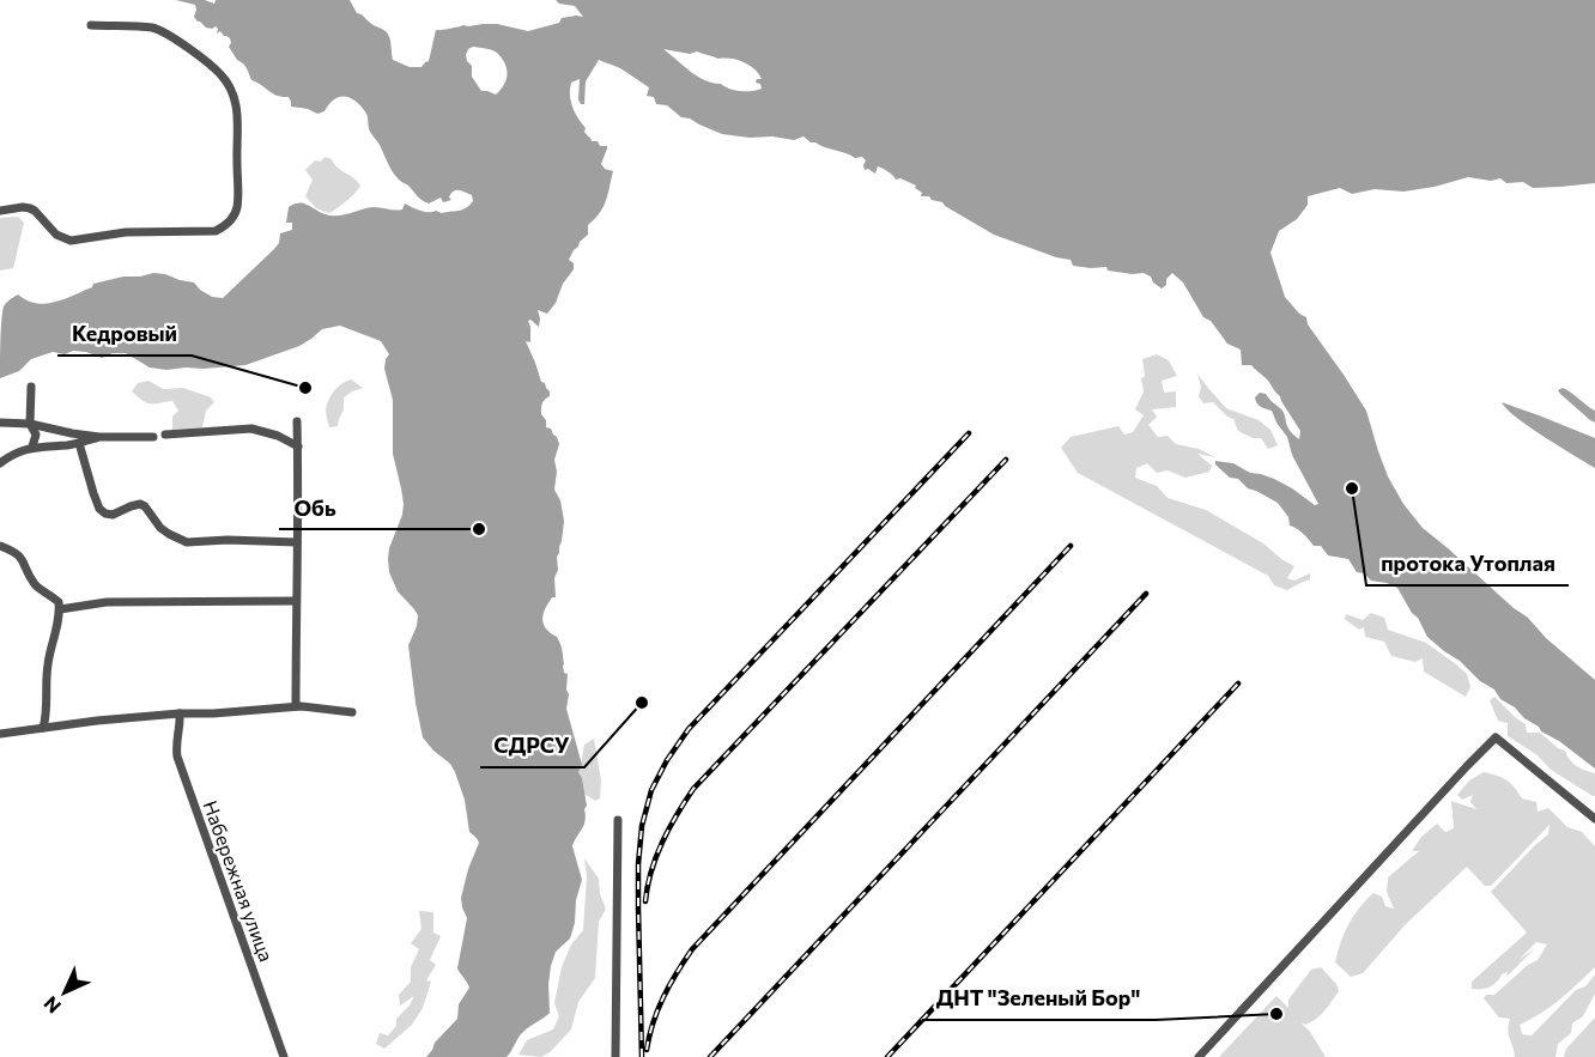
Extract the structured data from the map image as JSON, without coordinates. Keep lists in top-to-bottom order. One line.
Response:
{"streets":{"street":["Набережная улица"]},"places":["Кедровый","протока Утоплая","Обь","СДРСУ","ДНТ \"Зеленый Бор\""],"north":"bottom left"}
